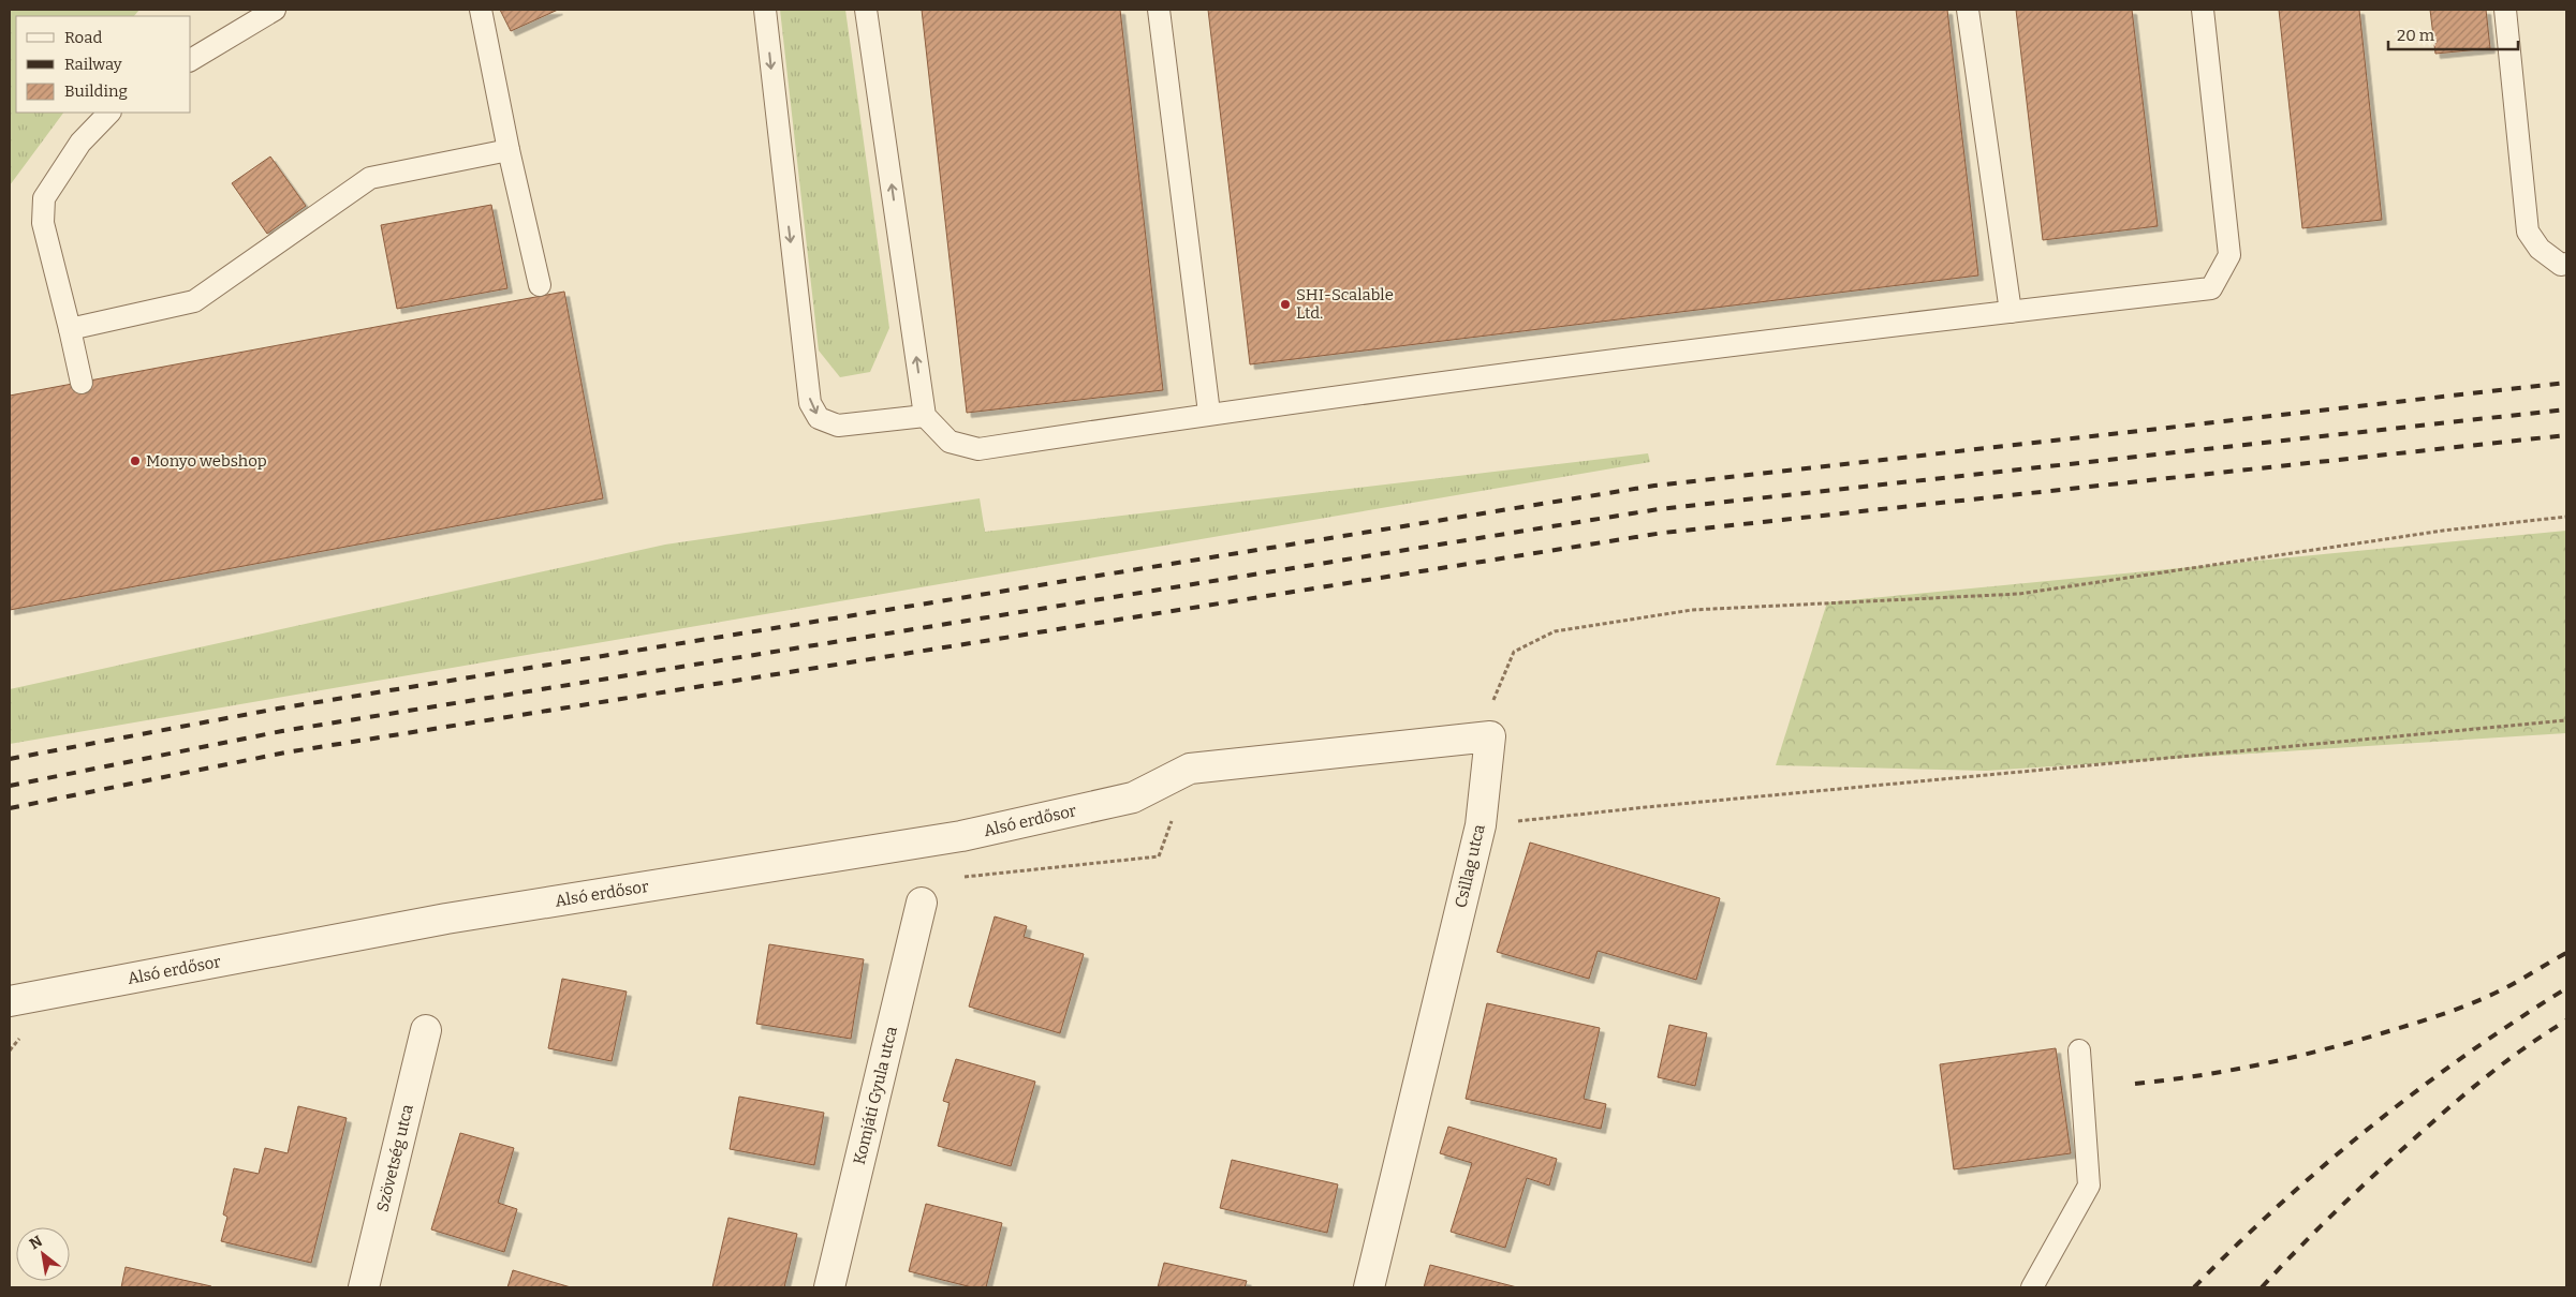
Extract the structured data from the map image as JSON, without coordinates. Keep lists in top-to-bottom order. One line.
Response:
{"streets":{"street":["Alsó erdősor","Csillag utca","Komjáti Gyula utca","Szövetség utca"]},"places":["SHI-Scalable Ltd.","Monyo webshop"],"legend":["Road","Railway","Building"],"scale_bar":"20 m","north":"top left"}
